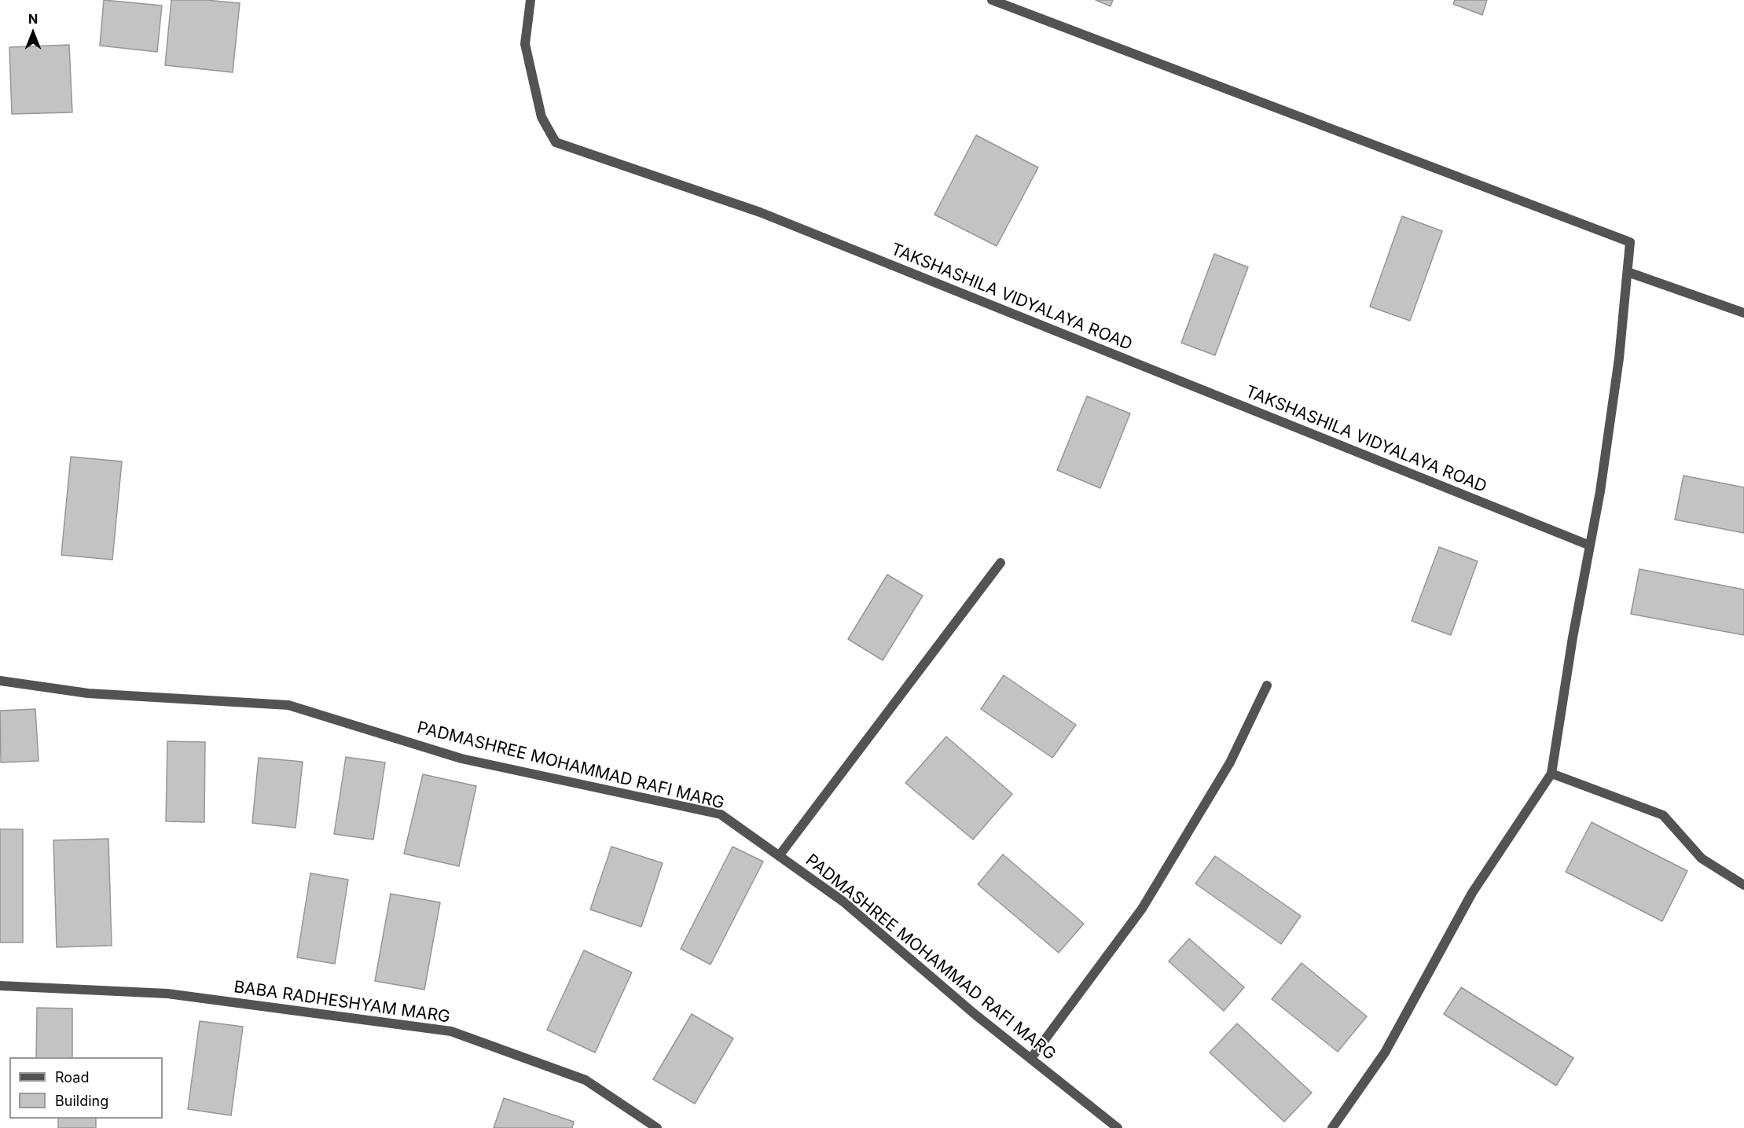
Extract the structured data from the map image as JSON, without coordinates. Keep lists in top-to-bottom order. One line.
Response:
{"streets":{"street":["TAKSHASHILA VIDYALAYA ROAD","PADMASHREE MOHAMMAD RAFI MARG","BABA RADHESHYAM MARG"]},"legend":["Road","Building"],"north":"top"}
